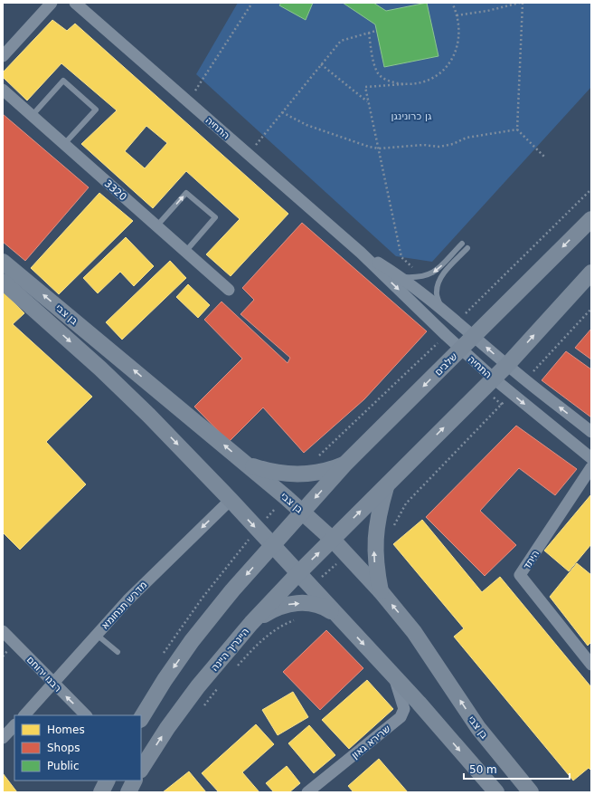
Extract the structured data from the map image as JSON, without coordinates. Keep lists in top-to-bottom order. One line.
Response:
{"streets":{"main road":["בן צבי","שלבים","היינריך היינה"],"street":["התחיה","3320","היתד","מדרש תנחומא","רבנו ירוחם","שרירא גאון"]},"crossings":[["התחיה","שלבים"],["בן צבי","שלבים"],["בן צבי","מדרש תנחומא"],["בן צבי","היינריך היינה"],["בן צבי","שרירא גאון"],["מדרש תנחומא","רבנו ירוחם"]],"one_way":["מדרש תנחומא","רבנו ירוחם"],"parks":["גן כרונינגן"],"legend":["Homes","Shops","Public"],"scale_bar":"50 m"}
